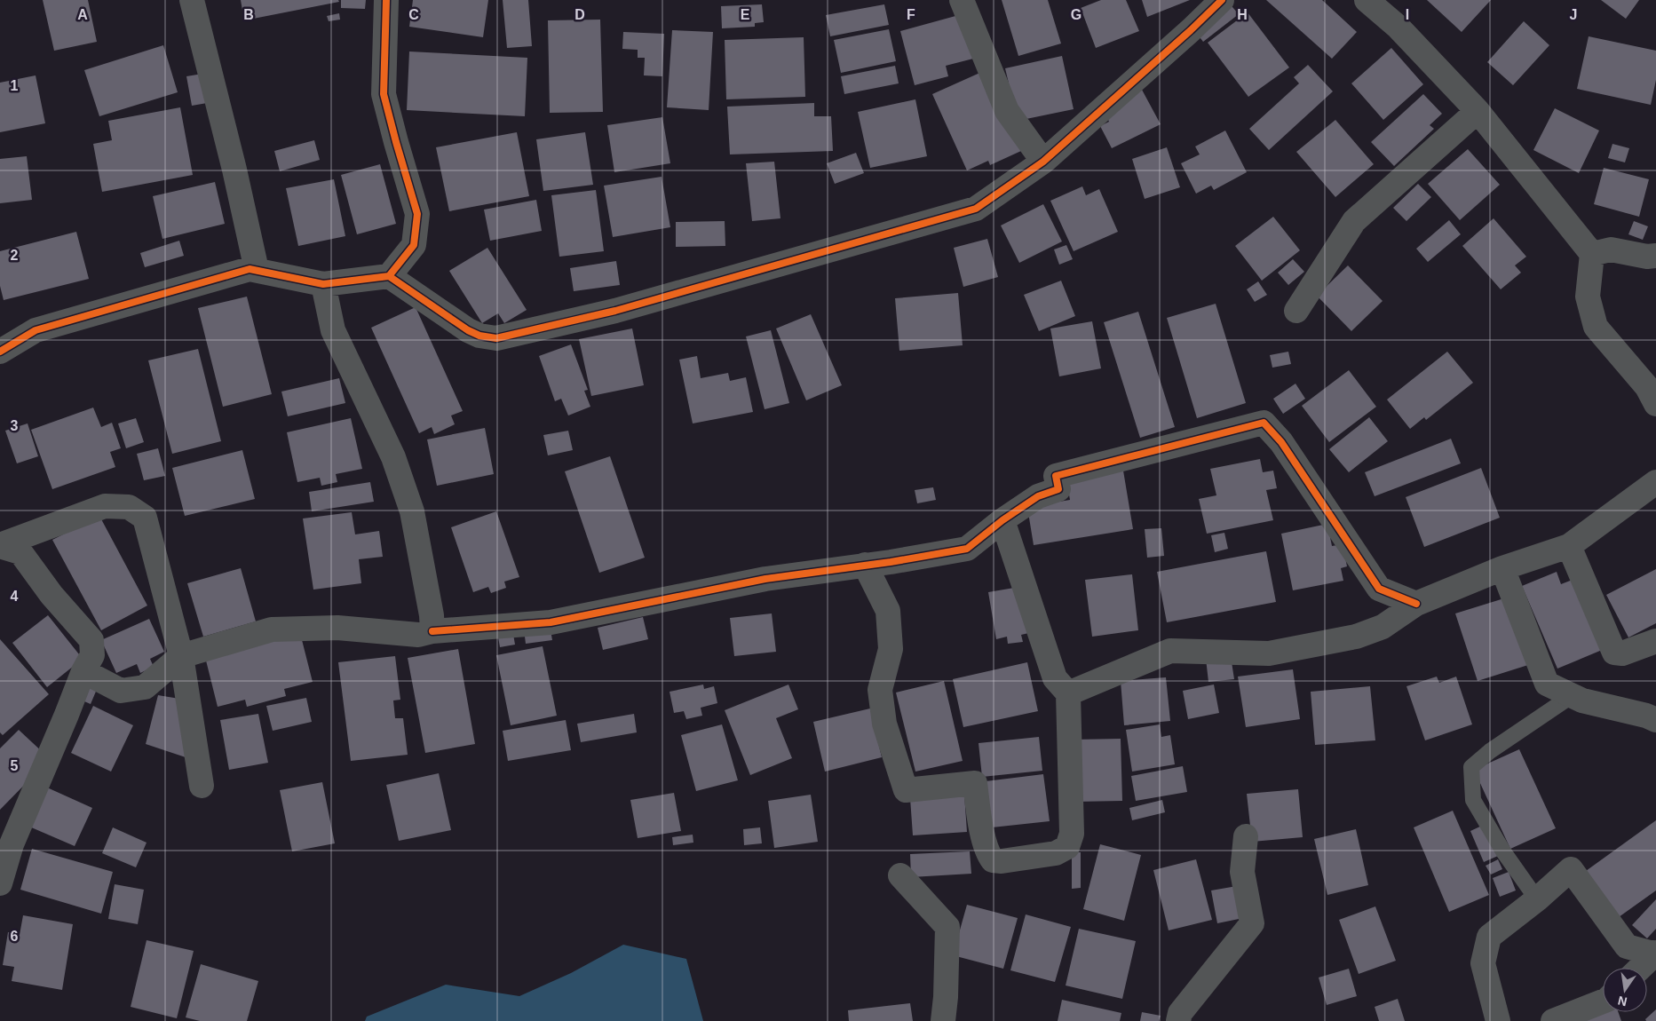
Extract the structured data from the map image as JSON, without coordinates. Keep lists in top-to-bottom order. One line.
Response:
{"north":"bottom","grid":{"columns":["A","B","C","D","E","F","G","H","I","J"],"rows":["1","2","3","4","5","6"]}}
